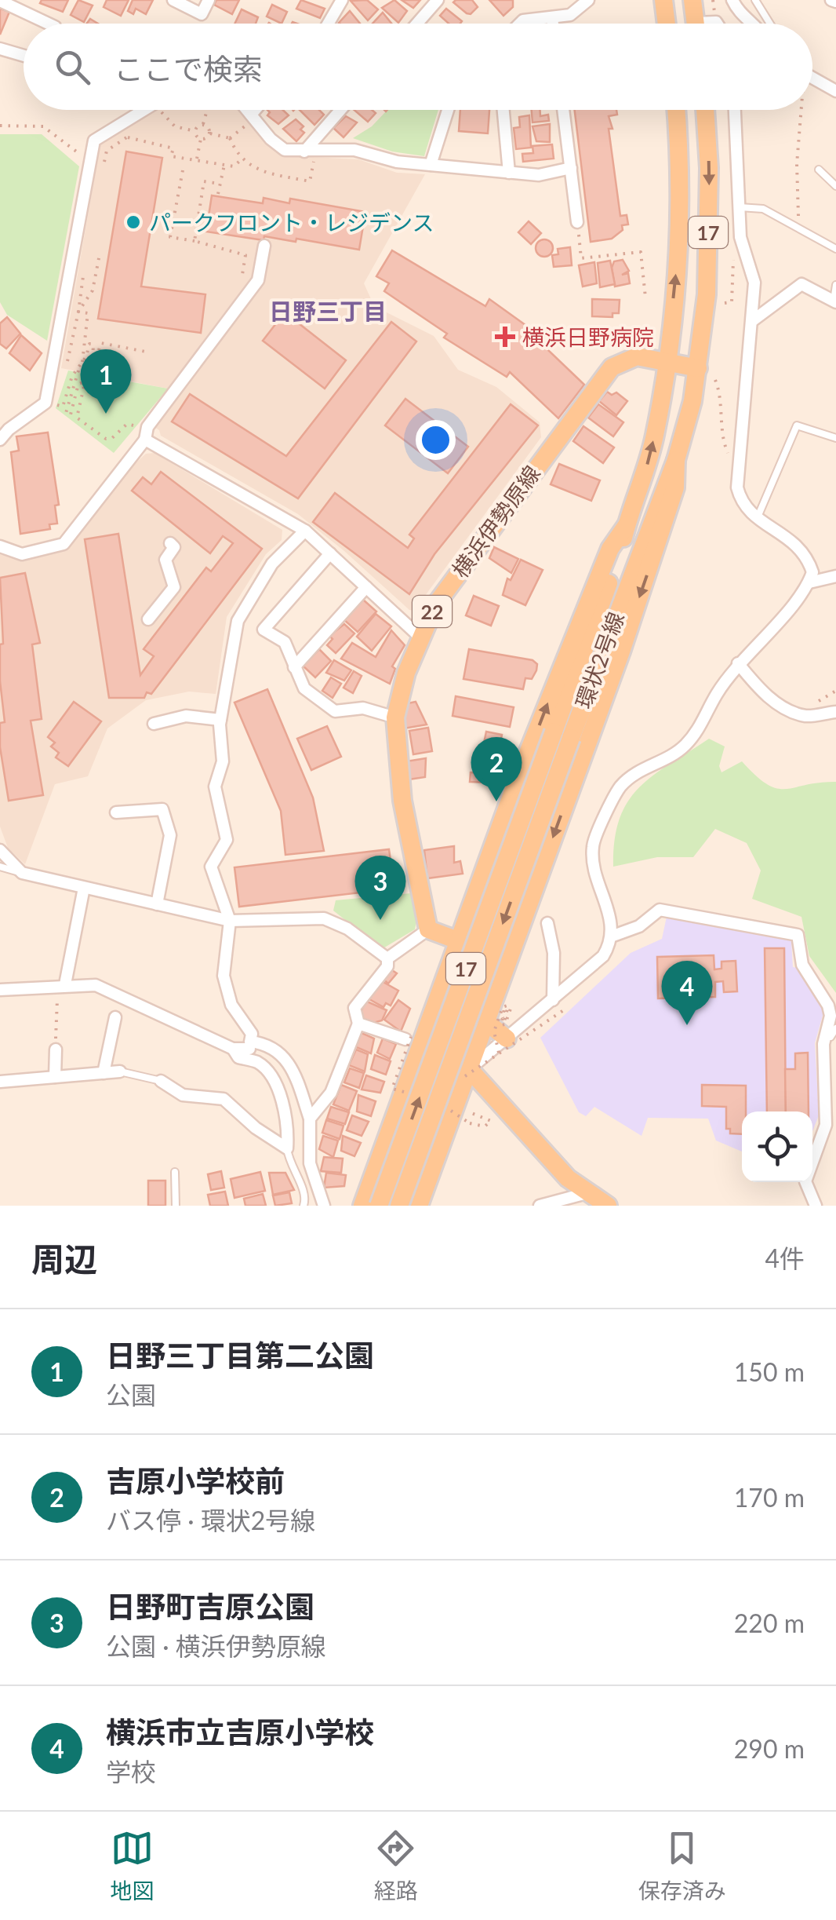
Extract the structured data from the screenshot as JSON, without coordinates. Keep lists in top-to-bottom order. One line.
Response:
{"streets":{"main road":["17","横浜伊勢原線","22","環状2号線"]},"crossings":[["横浜伊勢原線","環状2号線"]],"districts":["日野三丁目"],"places":{"other":["パークフロント・レジデンス"],"health":["横浜日野病院"]},"page":{"search":"ここで検索","pins":["1","2","3","4"],"heading":["周辺","4件"],"list":[{"mark":"1","name":"日野三丁目第二公園","note":"公園","value":"150 m"},{"mark":"2","name":"吉原小学校前","note":"バス停 · 環状2号線","value":"170 m"},{"mark":"3","name":"日野町吉原公園","note":"公園 · 横浜伊勢原線","value":"220 m"},{"mark":"4","name":"横浜市立吉原小学校","note":"学校","value":"290 m"}],"nav":["地図","経路","保存済み"]}}
